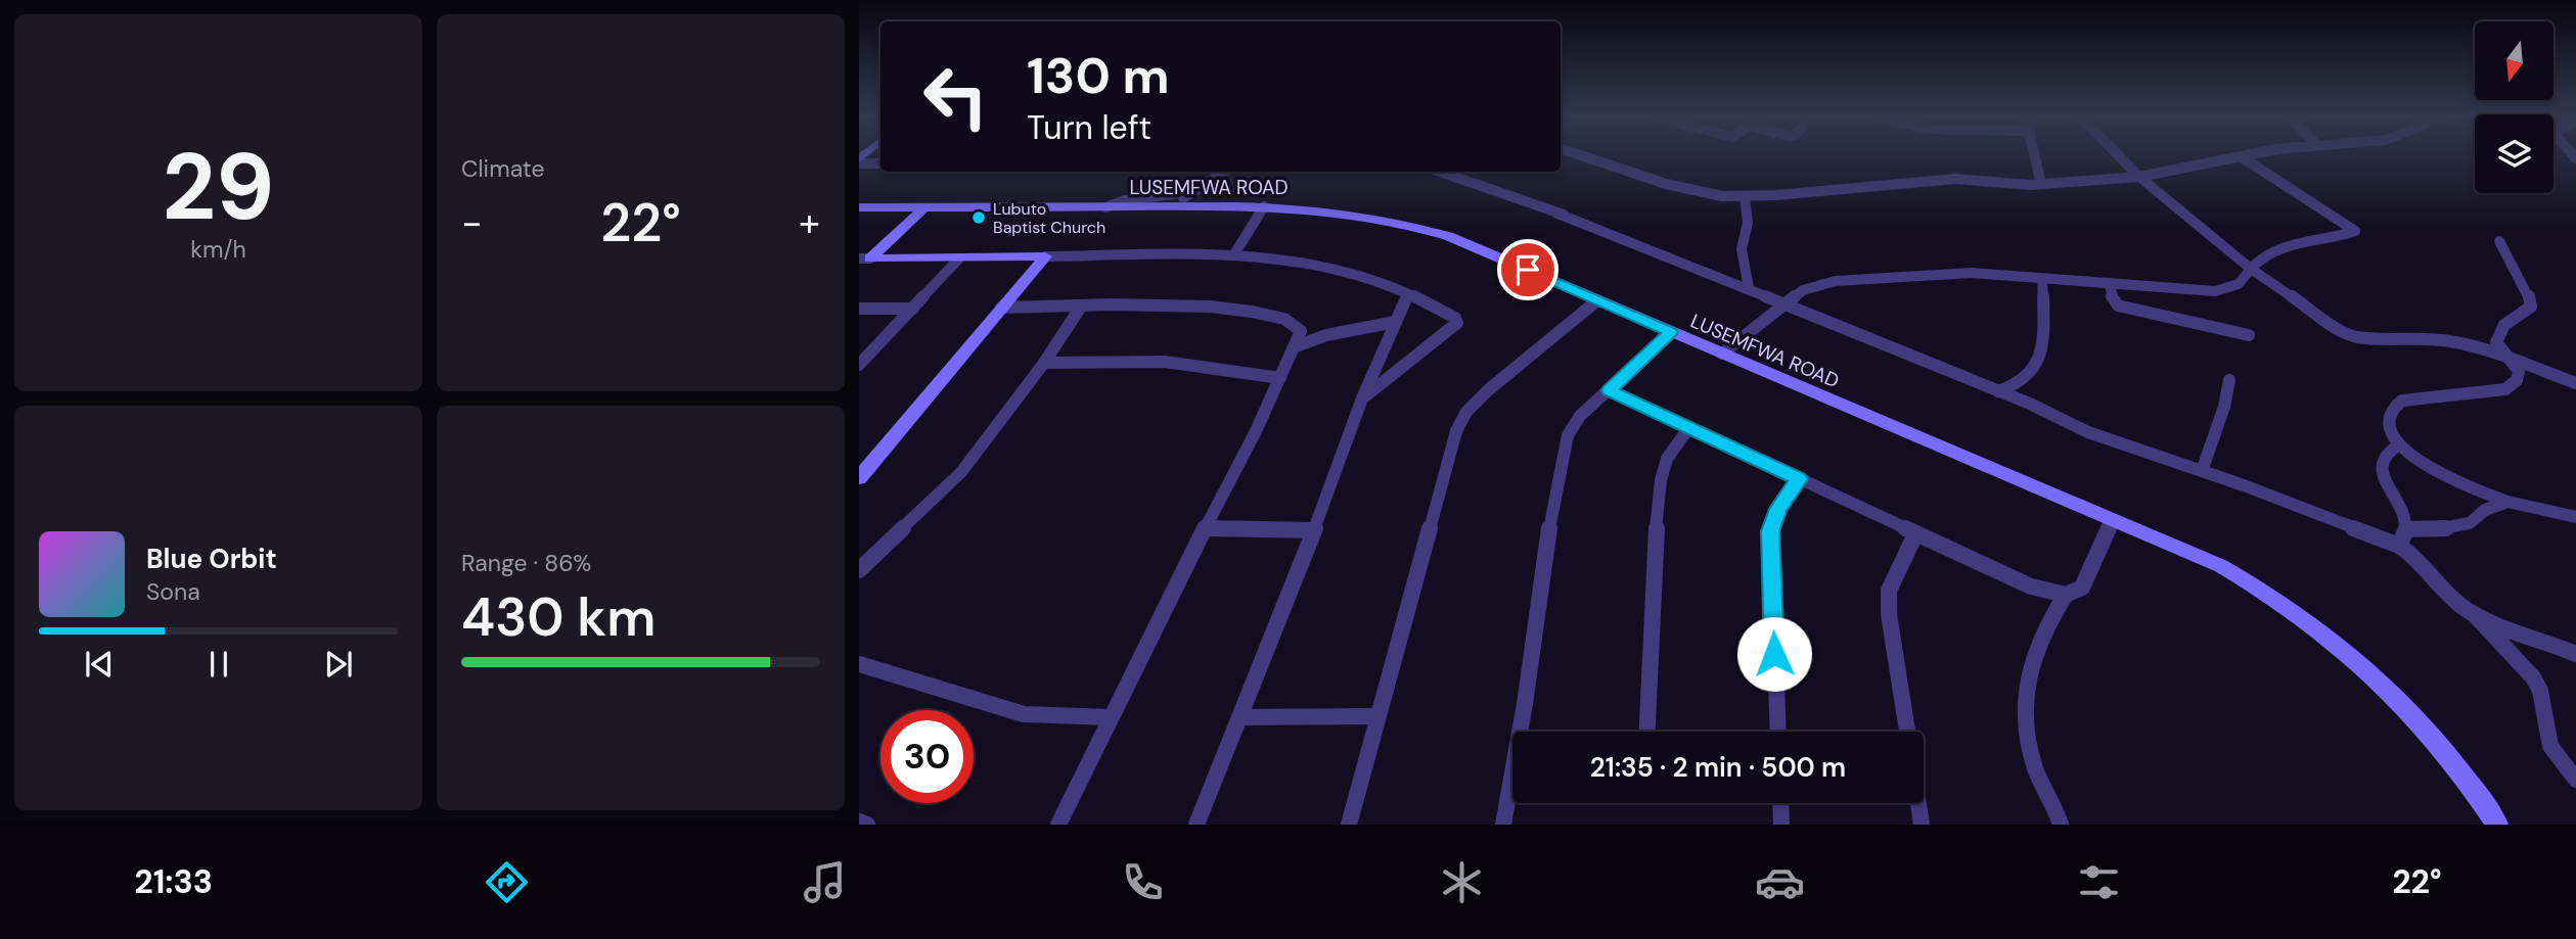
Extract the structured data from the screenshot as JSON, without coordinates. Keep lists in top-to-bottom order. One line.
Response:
{"streets":{"street":["LUSEMFWA ROAD"]},"places":["Lubuto Baptist Church"],"north":"bottom","page":{"tile":[["29","km/h"],"Climate",["Range · 86%","430 km"]],"turn":["130 m","Turn left"],"heat":["−","22°","+"],"song":["Blue Orbit","Sona"],"limit":"30","trip":"21:35 · 2 min · 500 m","tabs":["21:33","22°"]}}
